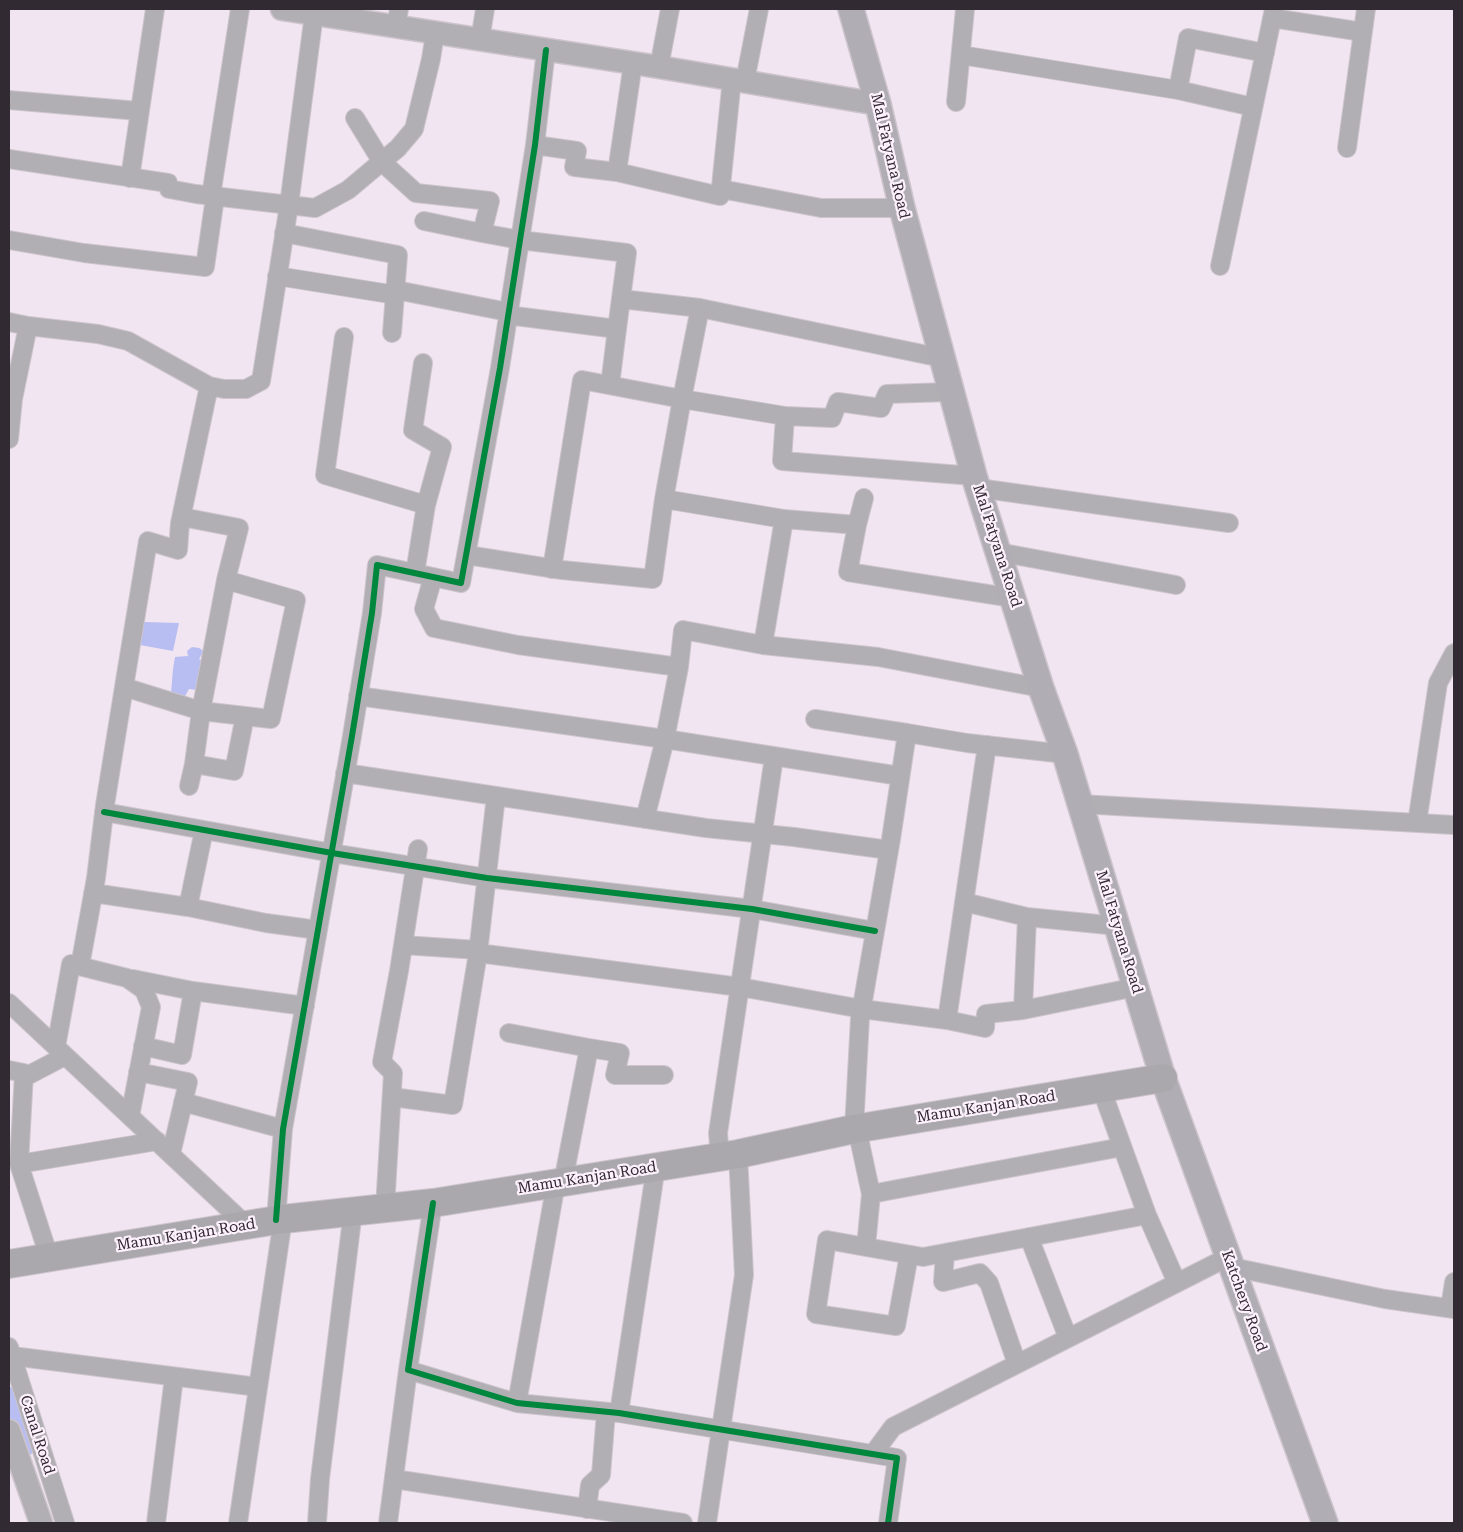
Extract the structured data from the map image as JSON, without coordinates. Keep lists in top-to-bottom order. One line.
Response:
{"streets":{"main road":["Mal Fatyana Road","Mamu Kanjan Road","Katchery Road"],"street":["Canal Road"]},"crossings":[["Mal Fatyana Road","Mamu Kanjan Road"],["Mal Fatyana Road","Katchery Road"],["Mamu Kanjan Road","Katchery Road"]]}
